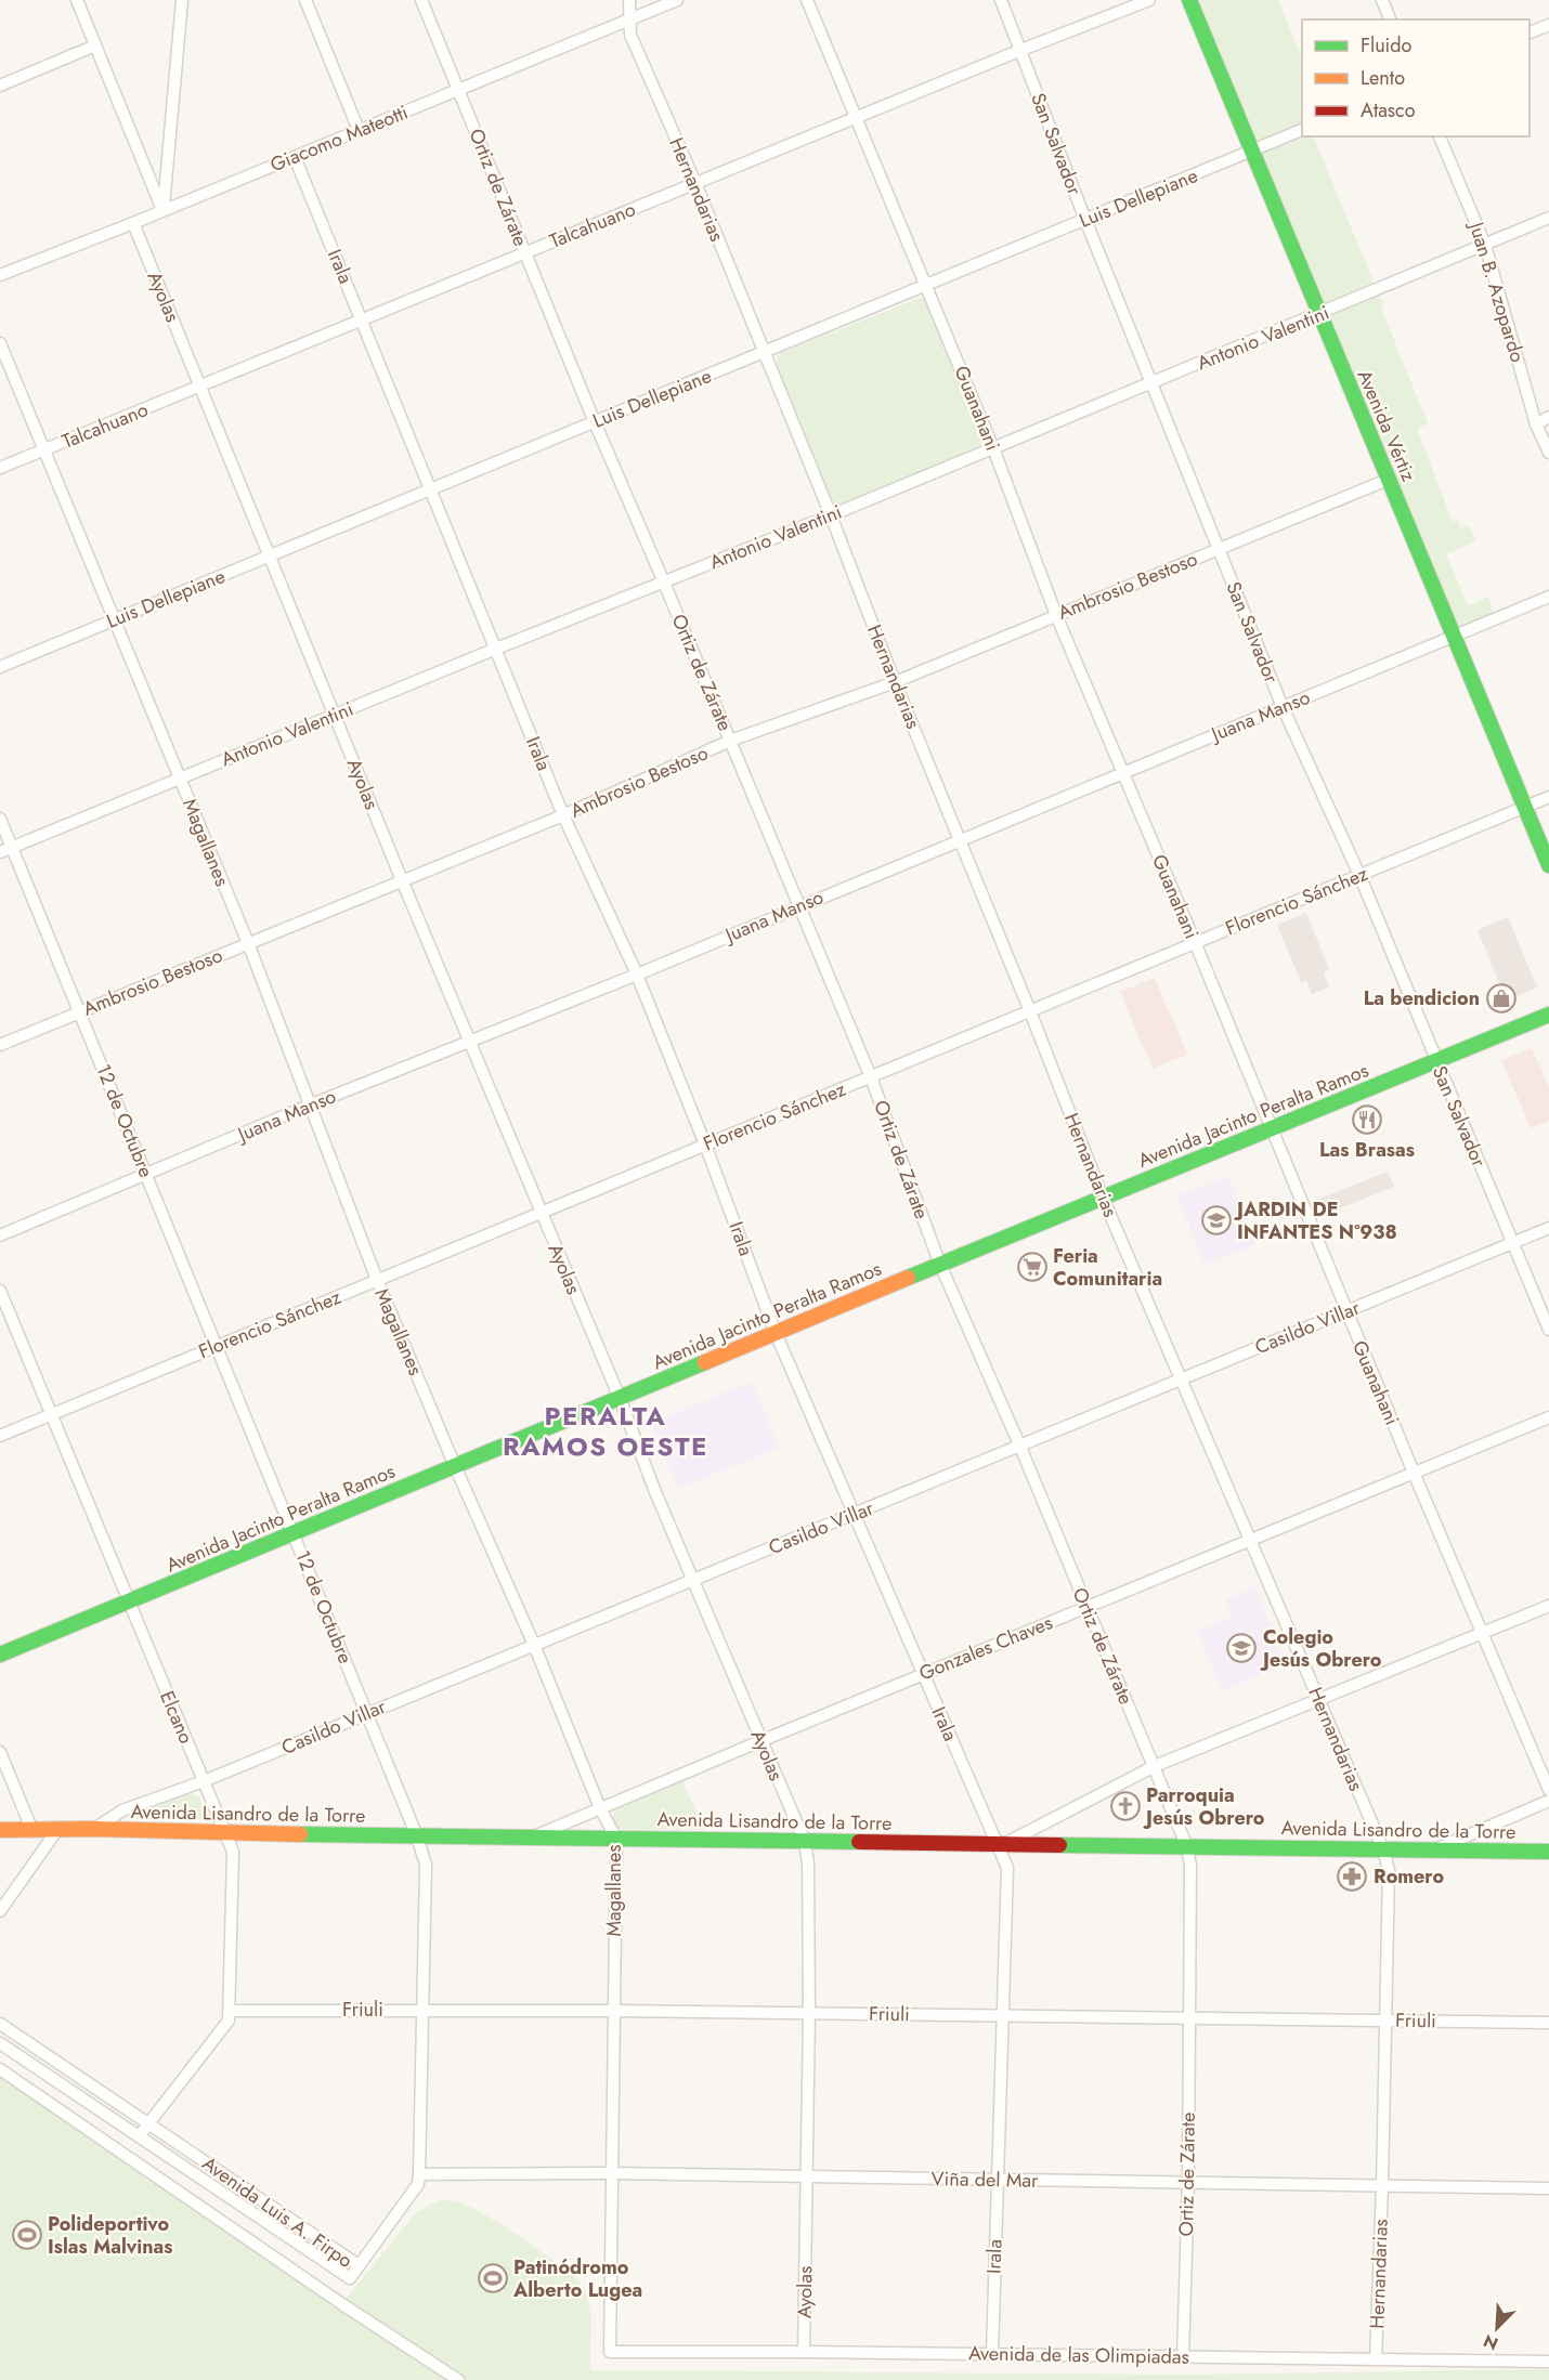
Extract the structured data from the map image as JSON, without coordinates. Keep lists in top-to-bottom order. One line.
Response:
{"streets":{"street":["Giacomo Mateotti","San Salvador","Ortiz de Zárate","Hernandarias","Luis Dellepiane","Talcahuano","Irala","Juan B. Azopardo","Ayolas","Antonio Valentini","Guanahani","Avenida Vértiz","Ambrosio Bestoso","Juana Manso","Magallanes","Florencio Sánchez","Avenida Jacinto Peralta Ramos","12 de Octubre","Casildo Villar","Gonzales Chaves","Elcano","Avenida Lisandro de la Torre","Friuli","Viña del Mar","Avenida Luis A. Firpo","Avenida de las Olimpiadas"]},"crossings":[["Giacomo Mateotti","Ortiz de Zárate"],["Giacomo Mateotti","Hernandarias"],["Giacomo Mateotti","Irala"],["Giacomo Mateotti","Ayolas"],["San Salvador","Luis Dellepiane"],["San Salvador","Talcahuano"],["San Salvador","Antonio Valentini"],["San Salvador","Ambrosio Bestoso"],["San Salvador","Juana Manso"],["San Salvador","Florencio Sánchez"],["San Salvador","Avenida Jacinto Peralta Ramos"],["San Salvador","Casildo Villar"],["Ortiz de Zárate","Luis Dellepiane"],["Ortiz de Zárate","Talcahuano"],["Ortiz de Zárate","Antonio Valentini"],["Ortiz de Zárate","Ambrosio Bestoso"],["Ortiz de Zárate","Juana Manso"],["Ortiz de Zárate","Florencio Sánchez"],["Ortiz de Zárate","Avenida Jacinto Peralta Ramos"],["Ortiz de Zárate","Casildo Villar"],["Ortiz de Zárate","Gonzales Chaves"],["Ortiz de Zárate","Avenida Lisandro de la Torre"],["Ortiz de Zárate","Friuli"],["Ortiz de Zárate","Viña del Mar"],["Ortiz de Zárate","Avenida de las Olimpiadas"],["Hernandarias","Luis Dellepiane"],["Hernandarias","Talcahuano"],["Hernandarias","Antonio Valentini"],["Hernandarias","Ambrosio Bestoso"],["Hernandarias","Juana Manso"],["Hernandarias","Florencio Sánchez"],["Hernandarias","Avenida Jacinto Peralta Ramos"],["Hernandarias","Casildo Villar"],["Hernandarias","Gonzales Chaves"],["Hernandarias","Avenida Lisandro de la Torre"],["Hernandarias","Friuli"],["Hernandarias","Viña del Mar"],["Hernandarias","Avenida de las Olimpiadas"],["Luis Dellepiane","Irala"],["Luis Dellepiane","Ayolas"],["Luis Dellepiane","Guanahani"],["Luis Dellepiane","Avenida Vértiz"],["Luis Dellepiane","Magallanes"],["Talcahuano","Irala"],["Talcahuano","Ayolas"],["Talcahuano","Guanahani"],["Talcahuano","Magallanes"],["Irala","Antonio Valentini"],["Irala","Ambrosio Bestoso"],["Irala","Juana Manso"],["Irala","Florencio Sánchez"],["Irala","Avenida Jacinto Peralta Ramos"],["Irala","Casildo Villar"],["Irala","Gonzales Chaves"],["Irala","Avenida Lisandro de la Torre"],["Irala","Friuli"],["Irala","Viña del Mar"],["Irala","Avenida de las Olimpiadas"],["Juan B. Azopardo","Antonio Valentini"],["Ayolas","Antonio Valentini"],["Ayolas","Ambrosio Bestoso"],["Ayolas","Juana Manso"],["Ayolas","Florencio Sánchez"],["Ayolas","Avenida Jacinto Peralta Ramos"],["Ayolas","Casildo Villar"],["Ayolas","Gonzales Chaves"],["Ayolas","Avenida Lisandro de la Torre"],["Ayolas","Friuli"],["Ayolas","Viña del Mar"],["Ayolas","Avenida de las Olimpiadas"],["Antonio Valentini","Guanahani"],["Antonio Valentini","Avenida Vértiz"],["Antonio Valentini","Magallanes"],["Antonio Valentini","12 de Octubre"],["Guanahani","Ambrosio Bestoso"],["Guanahani","Juana Manso"],["Guanahani","Florencio Sánchez"],["Guanahani","Avenida Jacinto Peralta Ramos"],["Guanahani","Casildo Villar"],["Guanahani","Gonzales Chaves"],["Avenida Vértiz","Ambrosio Bestoso"],["Avenida Vértiz","Juana Manso"],["Avenida Vértiz","Florencio Sánchez"],["Ambrosio Bestoso","Magallanes"],["Ambrosio Bestoso","12 de Octubre"],["Juana Manso","Magallanes"],["Juana Manso","12 de Octubre"],["Magallanes","Florencio Sánchez"],["Magallanes","Avenida Jacinto Peralta Ramos"],["Magallanes","Casildo Villar"],["Magallanes","Gonzales Chaves"],["Magallanes","Avenida Lisandro de la Torre"],["Magallanes","Friuli"],["Magallanes","Viña del Mar"],["Magallanes","Avenida de las Olimpiadas"],["Florencio Sánchez","12 de Octubre"],["Florencio Sánchez","Elcano"],["Avenida Jacinto Peralta Ramos","12 de Octubre"],["Avenida Jacinto Peralta Ramos","Elcano"],["12 de Octubre","Casildo Villar"],["12 de Octubre","Avenida Lisandro de la Torre"],["12 de Octubre","Friuli"],["12 de Octubre","Viña del Mar"],["12 de Octubre","Avenida Luis A. Firpo"],["Casildo Villar","Elcano"],["Casildo Villar","Avenida Lisandro de la Torre"],["Gonzales Chaves","Avenida Lisandro de la Torre"],["Elcano","Avenida Lisandro de la Torre"],["Elcano","Friuli"],["Elcano","Avenida Luis A. Firpo"]],"districts":["PERALTA RAMOS OESTE"],"places":{"shop":["La bendicion"],"restaurant":["Las Brasas"],"school or university":["JARDIN DE INFANTES Nº938","Colegio Jesús Obrero"],"supermarket":["Feria Comunitaria"],"church":["Parroquia Jesús Obrero"],"pharmacy":["Romero"],"sports":["Polideportivo Islas Malvinas","Patinódromo Alberto Lugea"]},"legend":["Fluido","Lento","Atasco"],"north":"bottom left"}
